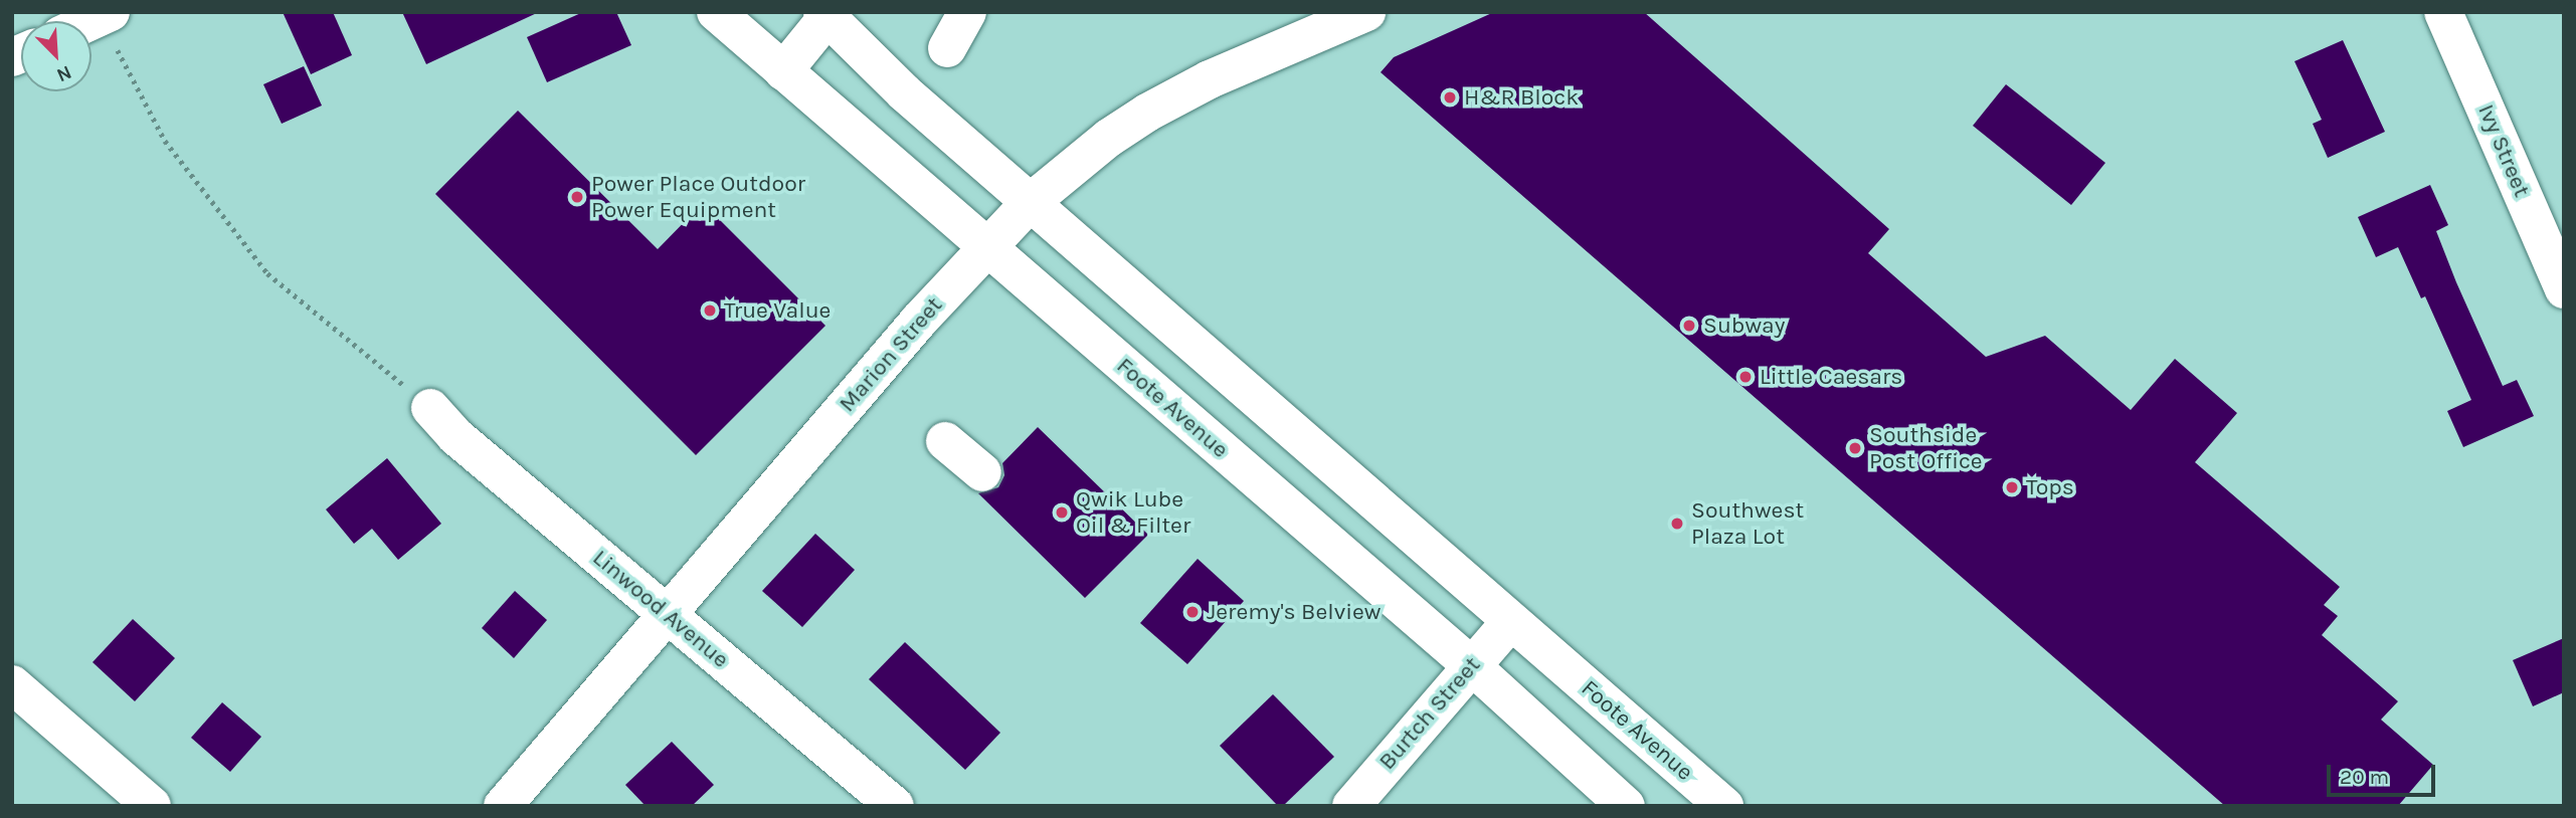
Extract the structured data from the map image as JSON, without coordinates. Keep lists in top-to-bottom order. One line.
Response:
{"streets":{"main road":["Ivy Street","Marion Street","Foote Avenue","Linwood Avenue","Burtch Street"]},"crossings":[["Marion Street","Foote Avenue"],["Marion Street","Linwood Avenue"],["Foote Avenue","Burtch Street"]],"places":["H&R Block","Power Place Outdoor Power Equipment","True Value","Subway","Little Caesars","Southside Post Office","Tops","Qwik Lube Oil & Filter","Southwest Plaza Lot","Jeremy's Belview"],"scale_bar":"20 m","north":"bottom right"}
